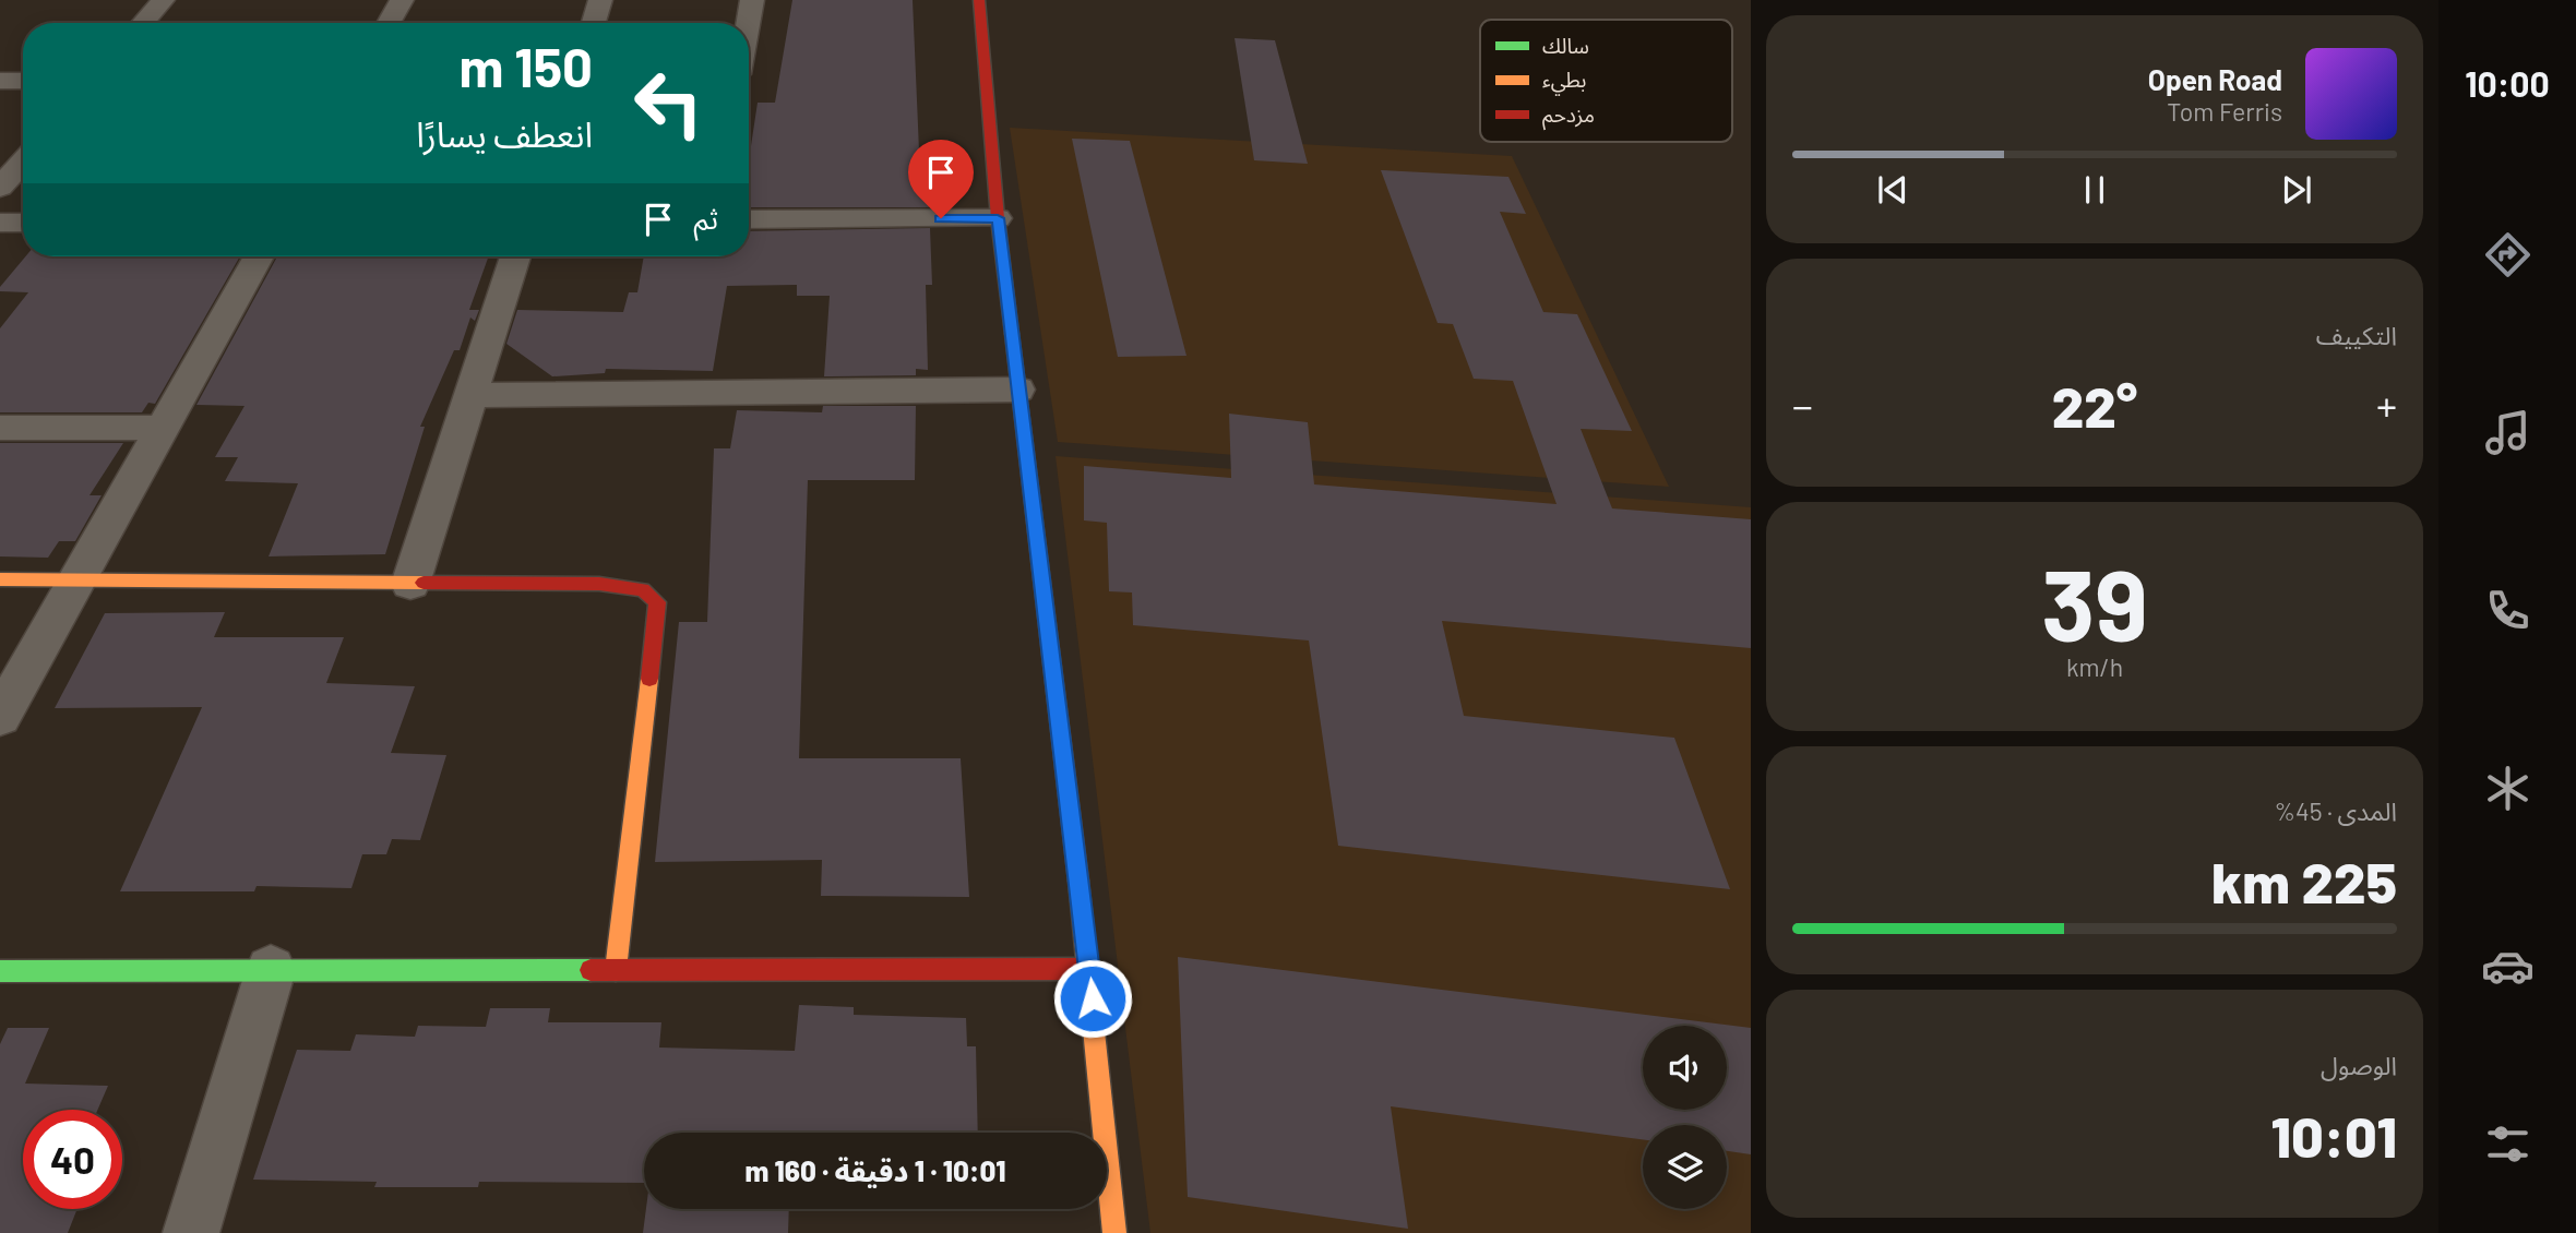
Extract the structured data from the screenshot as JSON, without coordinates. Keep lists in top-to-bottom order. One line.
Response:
{"legend":["سالك","بطيء","مزدحم"],"page":{"tabs":"10:00","turn":["150 m","انعطف يسارًا"],"song":["Open Road","Tom Ferris"],"then":"ثم","tile":["التكييف",["39","km/h"],["المدى · 45%","225 km"],["الوصول","10:01"]],"heat":["−","22°","+"],"limit":"40","trip":"10:01 · 1 دقيقة · 160 m"}}
